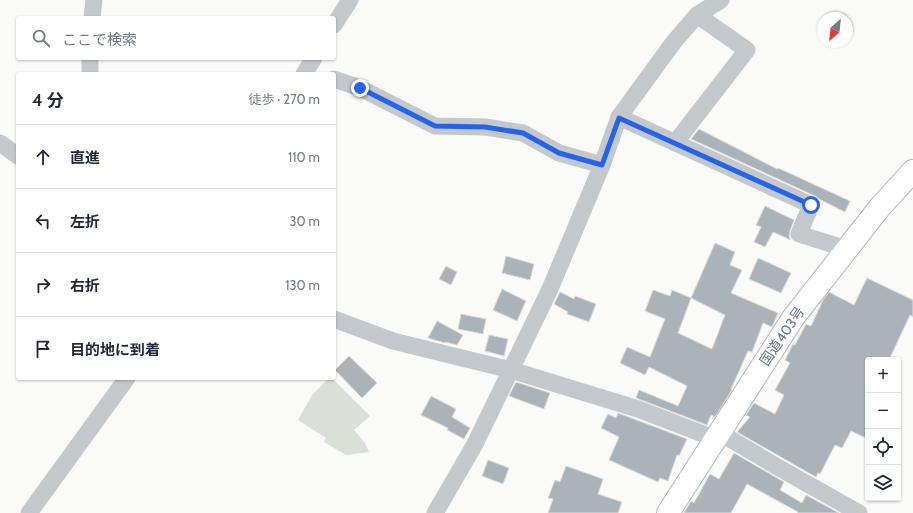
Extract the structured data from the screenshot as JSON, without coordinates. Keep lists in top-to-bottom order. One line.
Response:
{"streets":{"highway":["国道403号"]},"north":"bottom left","page":{"search":"ここで検索","heading":["4 分","徒歩 · 270 m"],"list":[["直進","110 m"],["左折","30 m"],["右折","130 m"],"目的地に到着"],"map_buttons":["+","−"]}}
